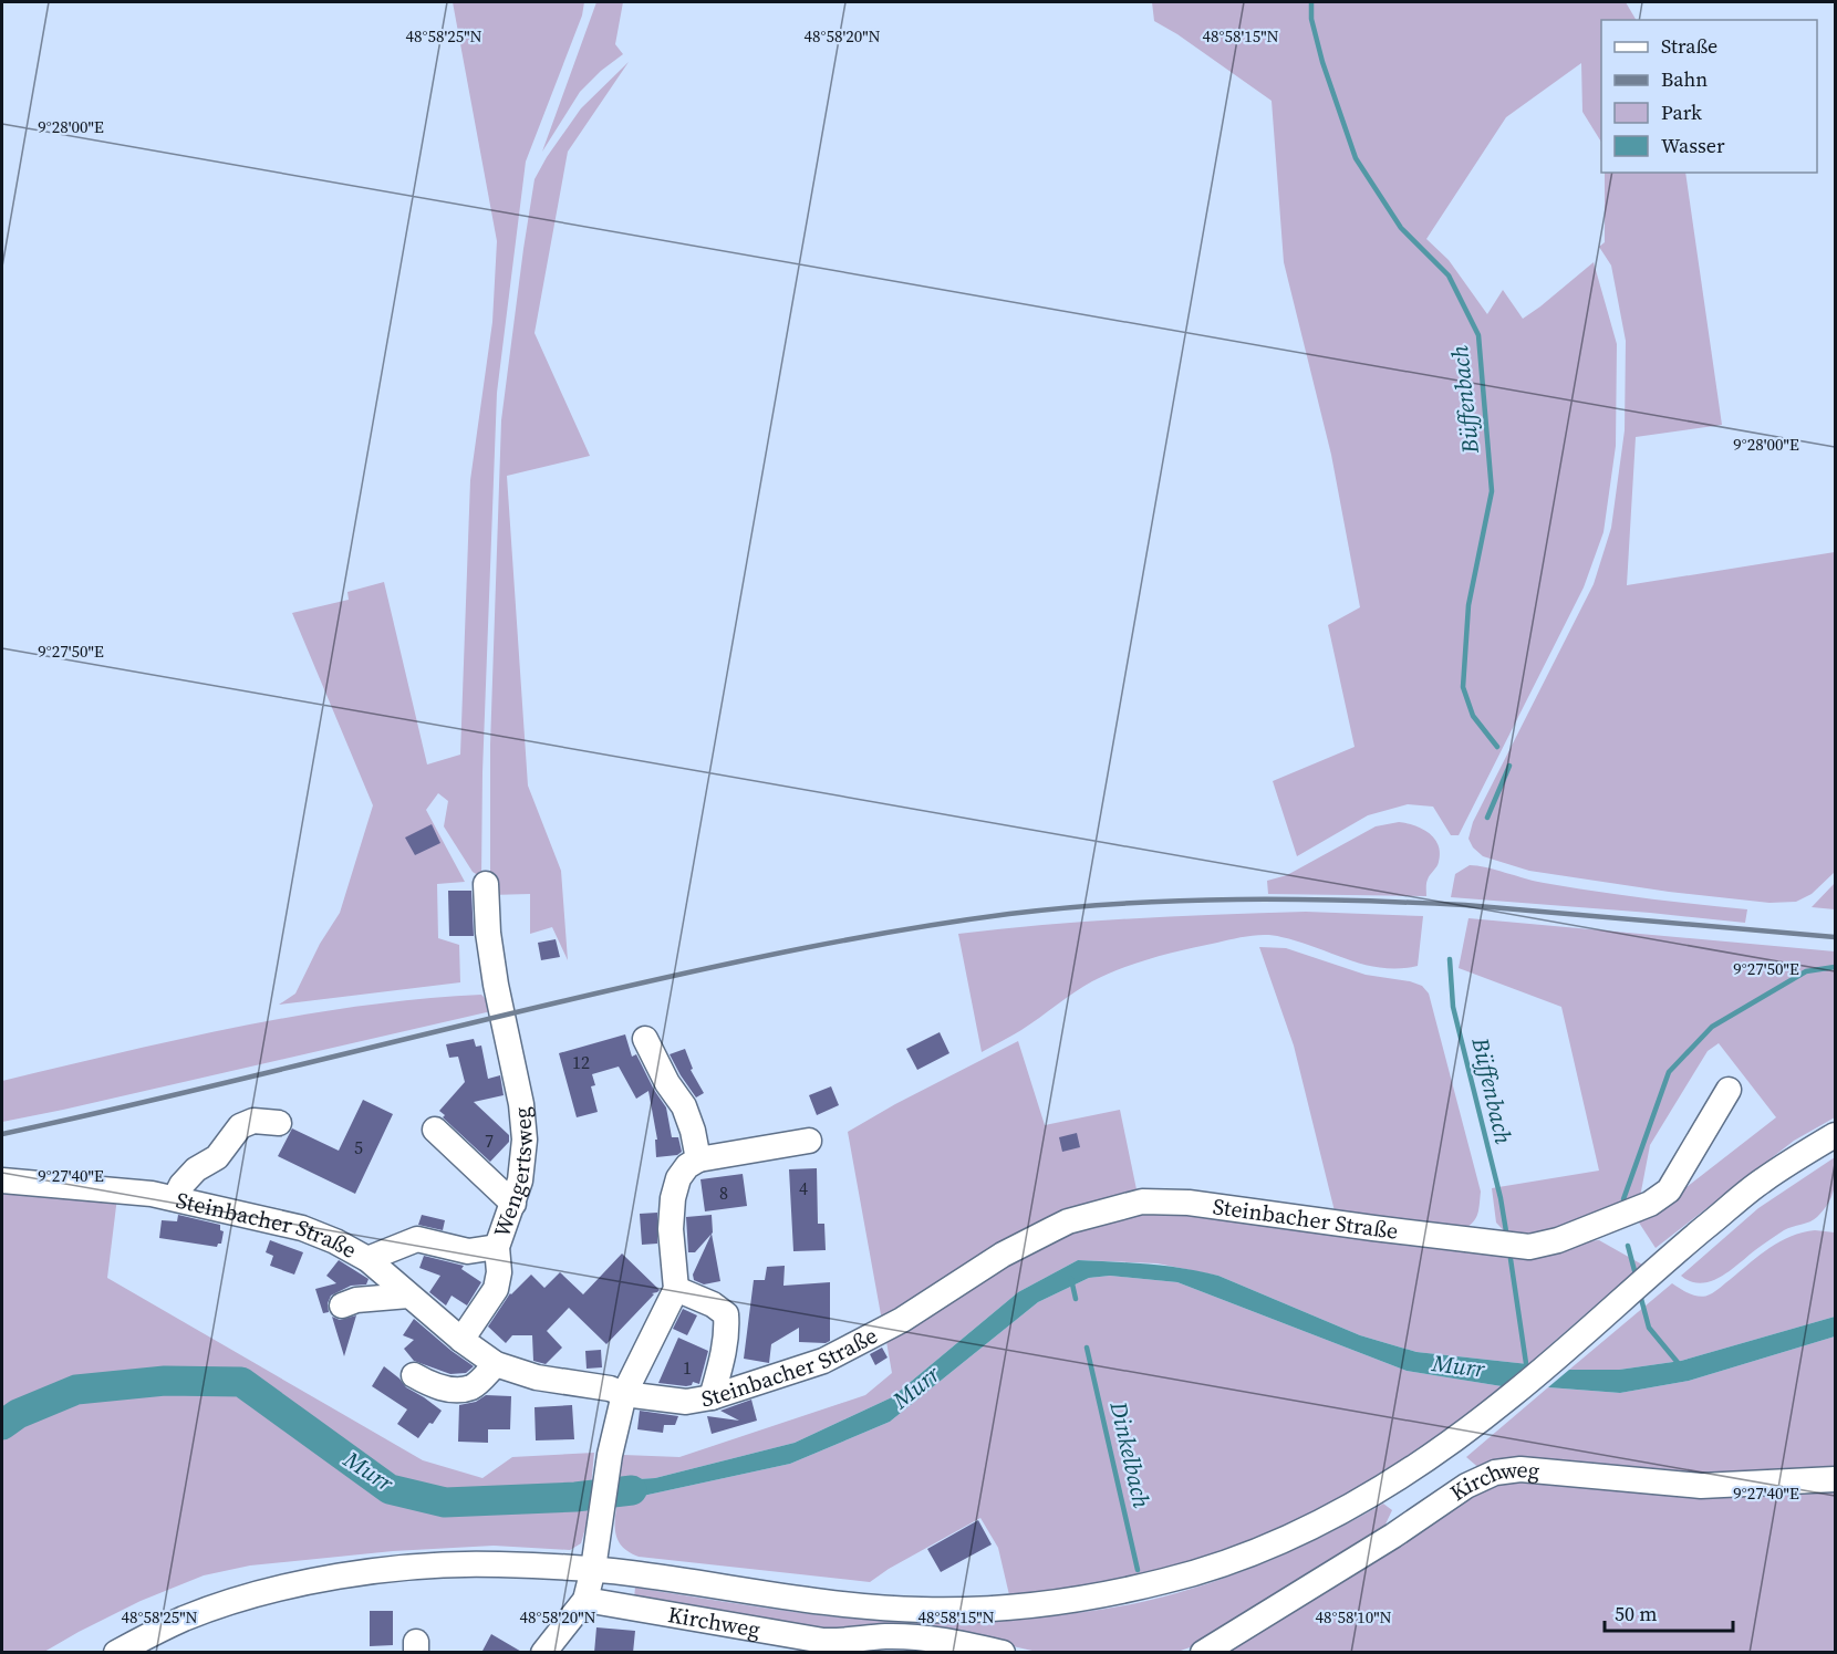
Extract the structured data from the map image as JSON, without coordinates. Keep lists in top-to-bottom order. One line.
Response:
{"streets":{"street":["Wengertsweg","Steinbacher Straße","Kirchweg"]},"crossings":[["Wengertsweg","Steinbacher Straße"]],"water":["Büffenbach","Murr","Dinkelbach"],"house_numbers":["12","7","5","4","8","1"],"legend":["Straße","Bahn","Park","Wasser"],"scale_bar":"50 m","coordinates":["48°58'25\"N","48°58'20\"N","48°58'15\"N","9°28'00\"E","9°27'50\"E","9°27'40\"E","48°58'10\"N"]}
